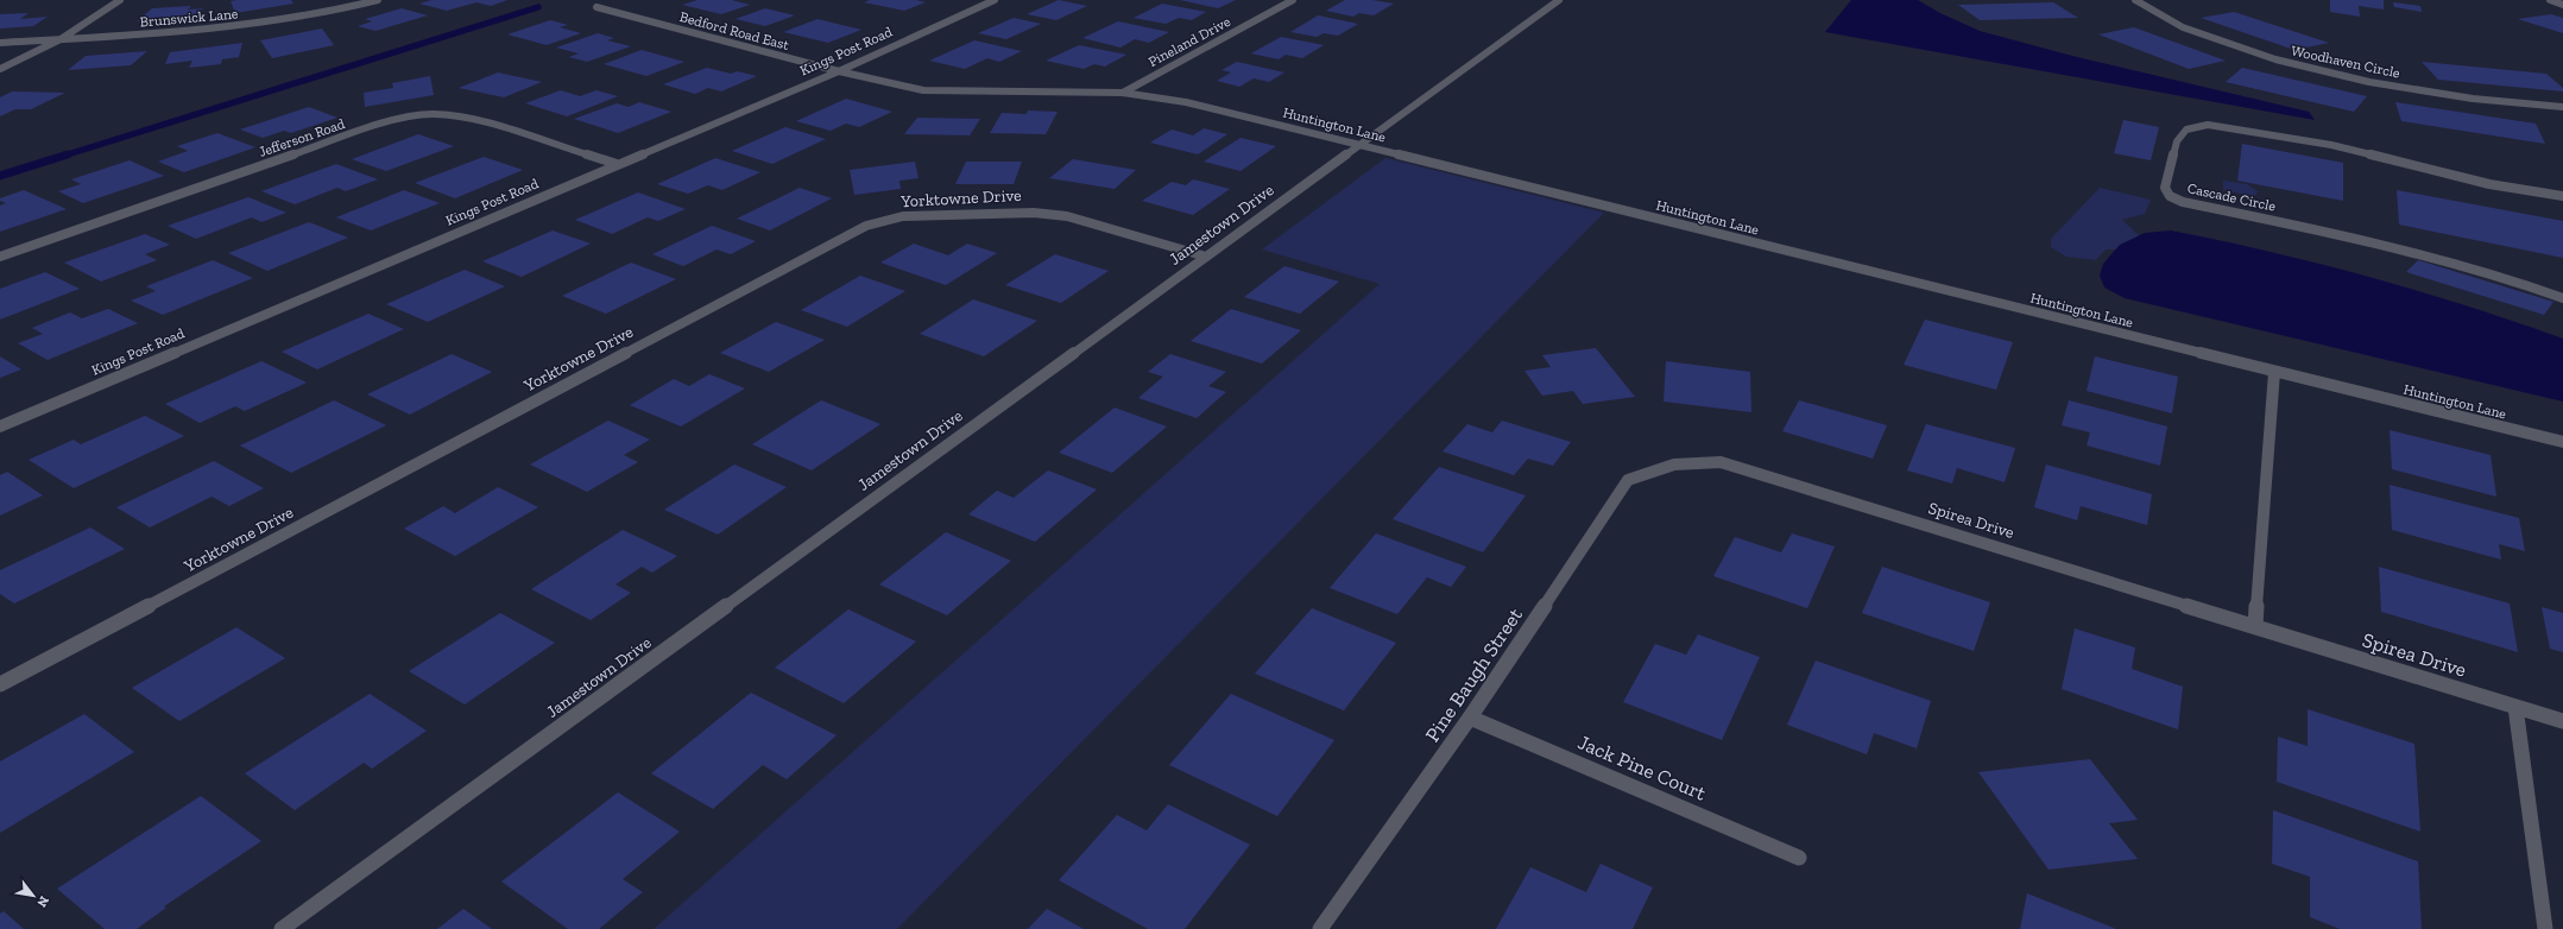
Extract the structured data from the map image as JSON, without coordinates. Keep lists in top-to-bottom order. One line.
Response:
{"streets":{"street":["Brunswick Lane","Bedford Road East","Pineland Drive","Kings Post Road","Woodhaven Circle","Huntington Lane","Jefferson Road","Cascade Circle","Yorktowne Drive","Jamestown Drive","Spirea Drive","Pine Baugh Street","Jack Pine Court"]},"crossings":[["Bedford Road East","Kings Post Road"],["Bedford Road East","Huntington Lane"],["Pineland Drive","Huntington Lane"],["Kings Post Road","Huntington Lane"],["Kings Post Road","Jefferson Road"],["Huntington Lane","Jamestown Drive"],["Yorktowne Drive","Jamestown Drive"],["Spirea Drive","Pine Baugh Street"],["Pine Baugh Street","Jack Pine Court"]],"north":"bottom right"}
